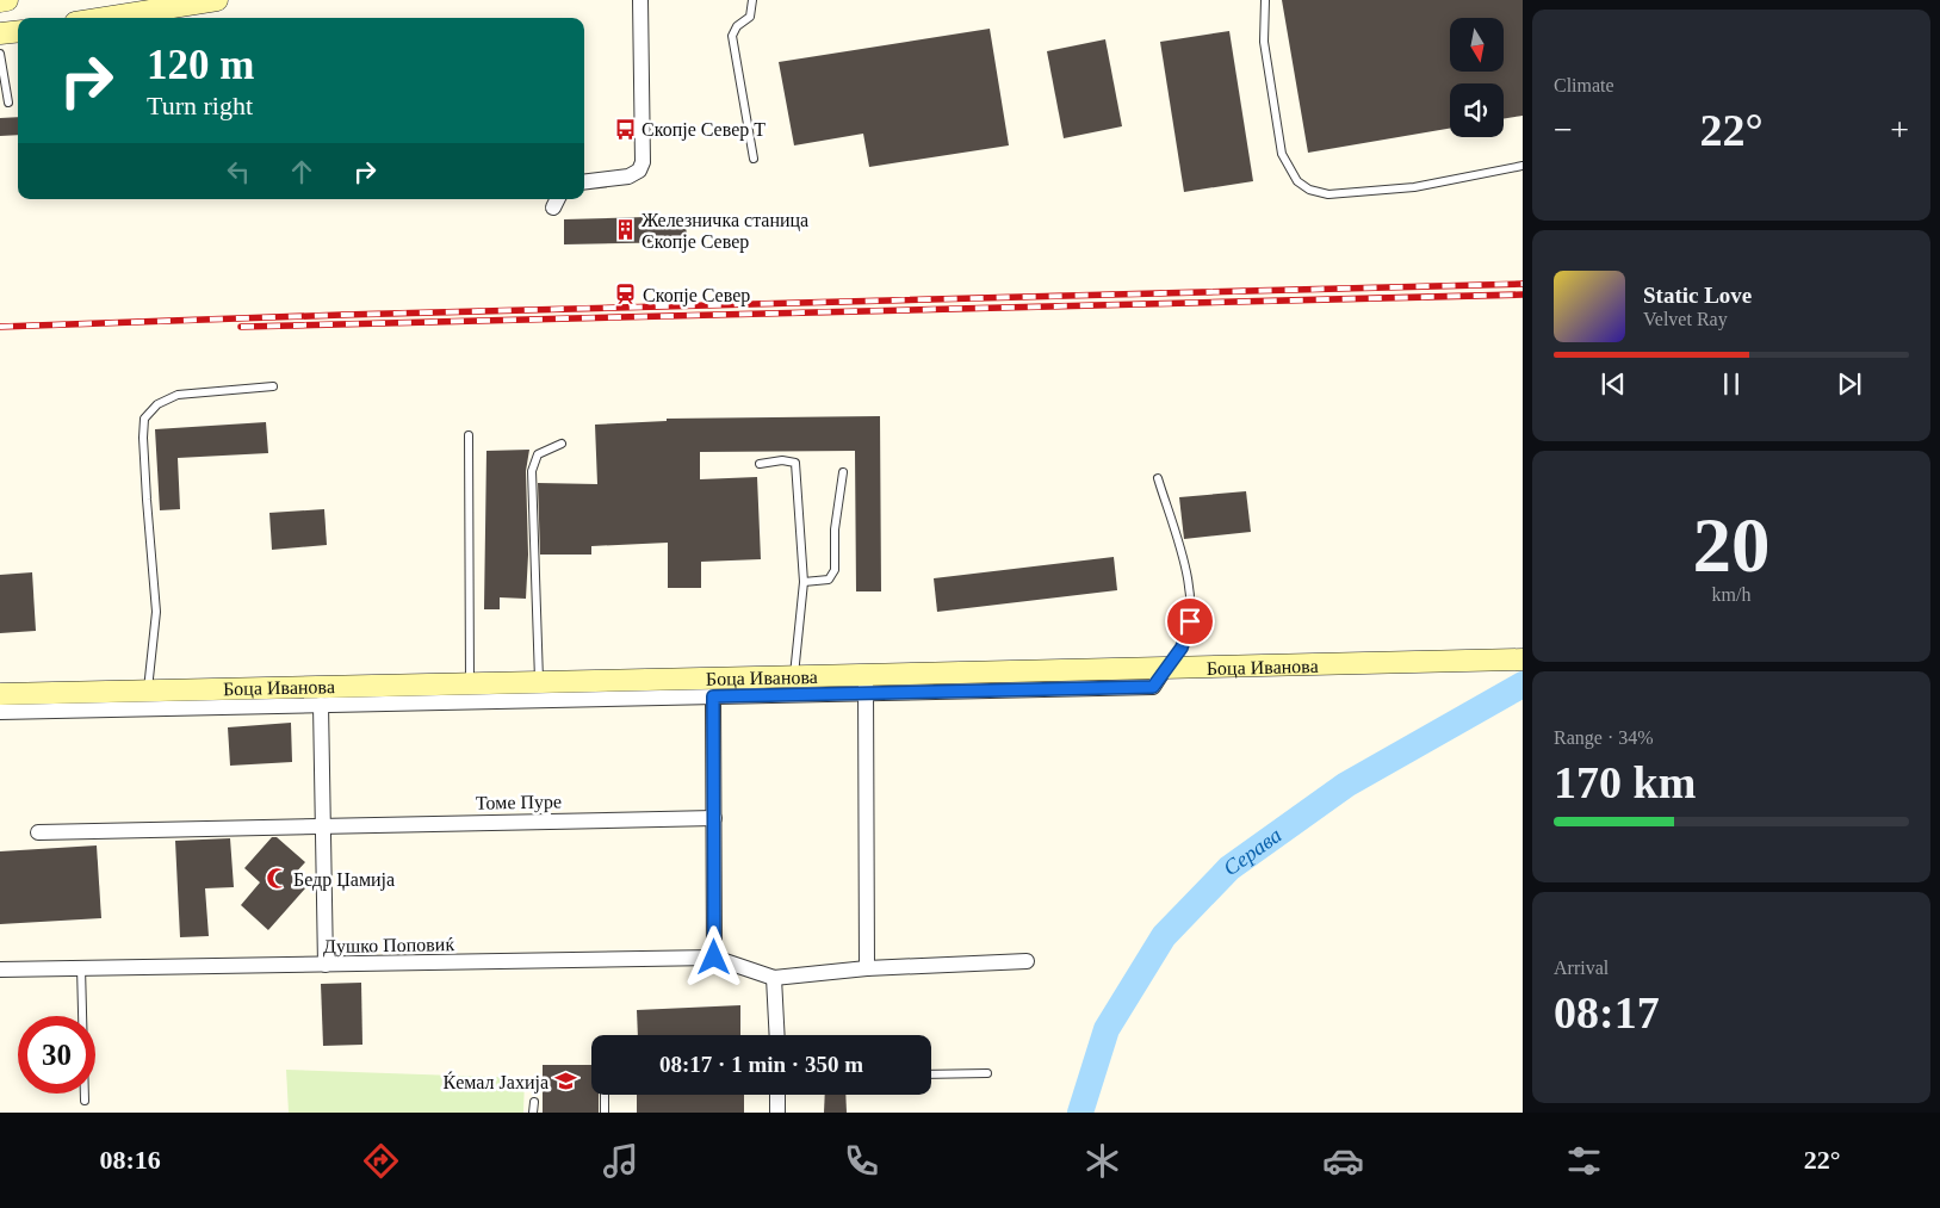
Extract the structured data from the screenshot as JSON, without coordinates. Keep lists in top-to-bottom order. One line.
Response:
{"streets":{"street":["Боца Иванова","Томе Пуре","Душко Поповиќ"]},"water":["Серава"],"places":{"bus stop":["Скопје Север Т"],"building":["Железничка станица Скопје Север"],"station":["Скопје Север"],"mosque":["Бедр Џамија"],"school or university":["Ќемал Јахија"]},"north":"bottom","page":{"tile":["Climate",["20","km/h"],["Range · 34%","170 km"],["Arrival","08:17"]],"turn":["120 m","Turn right"],"heat":["−","22°","+"],"song":["Static Love","Velvet Ray"],"limit":"30","trip":"08:17 · 1 min · 350 m","tabs":["08:16","22°"]}}
